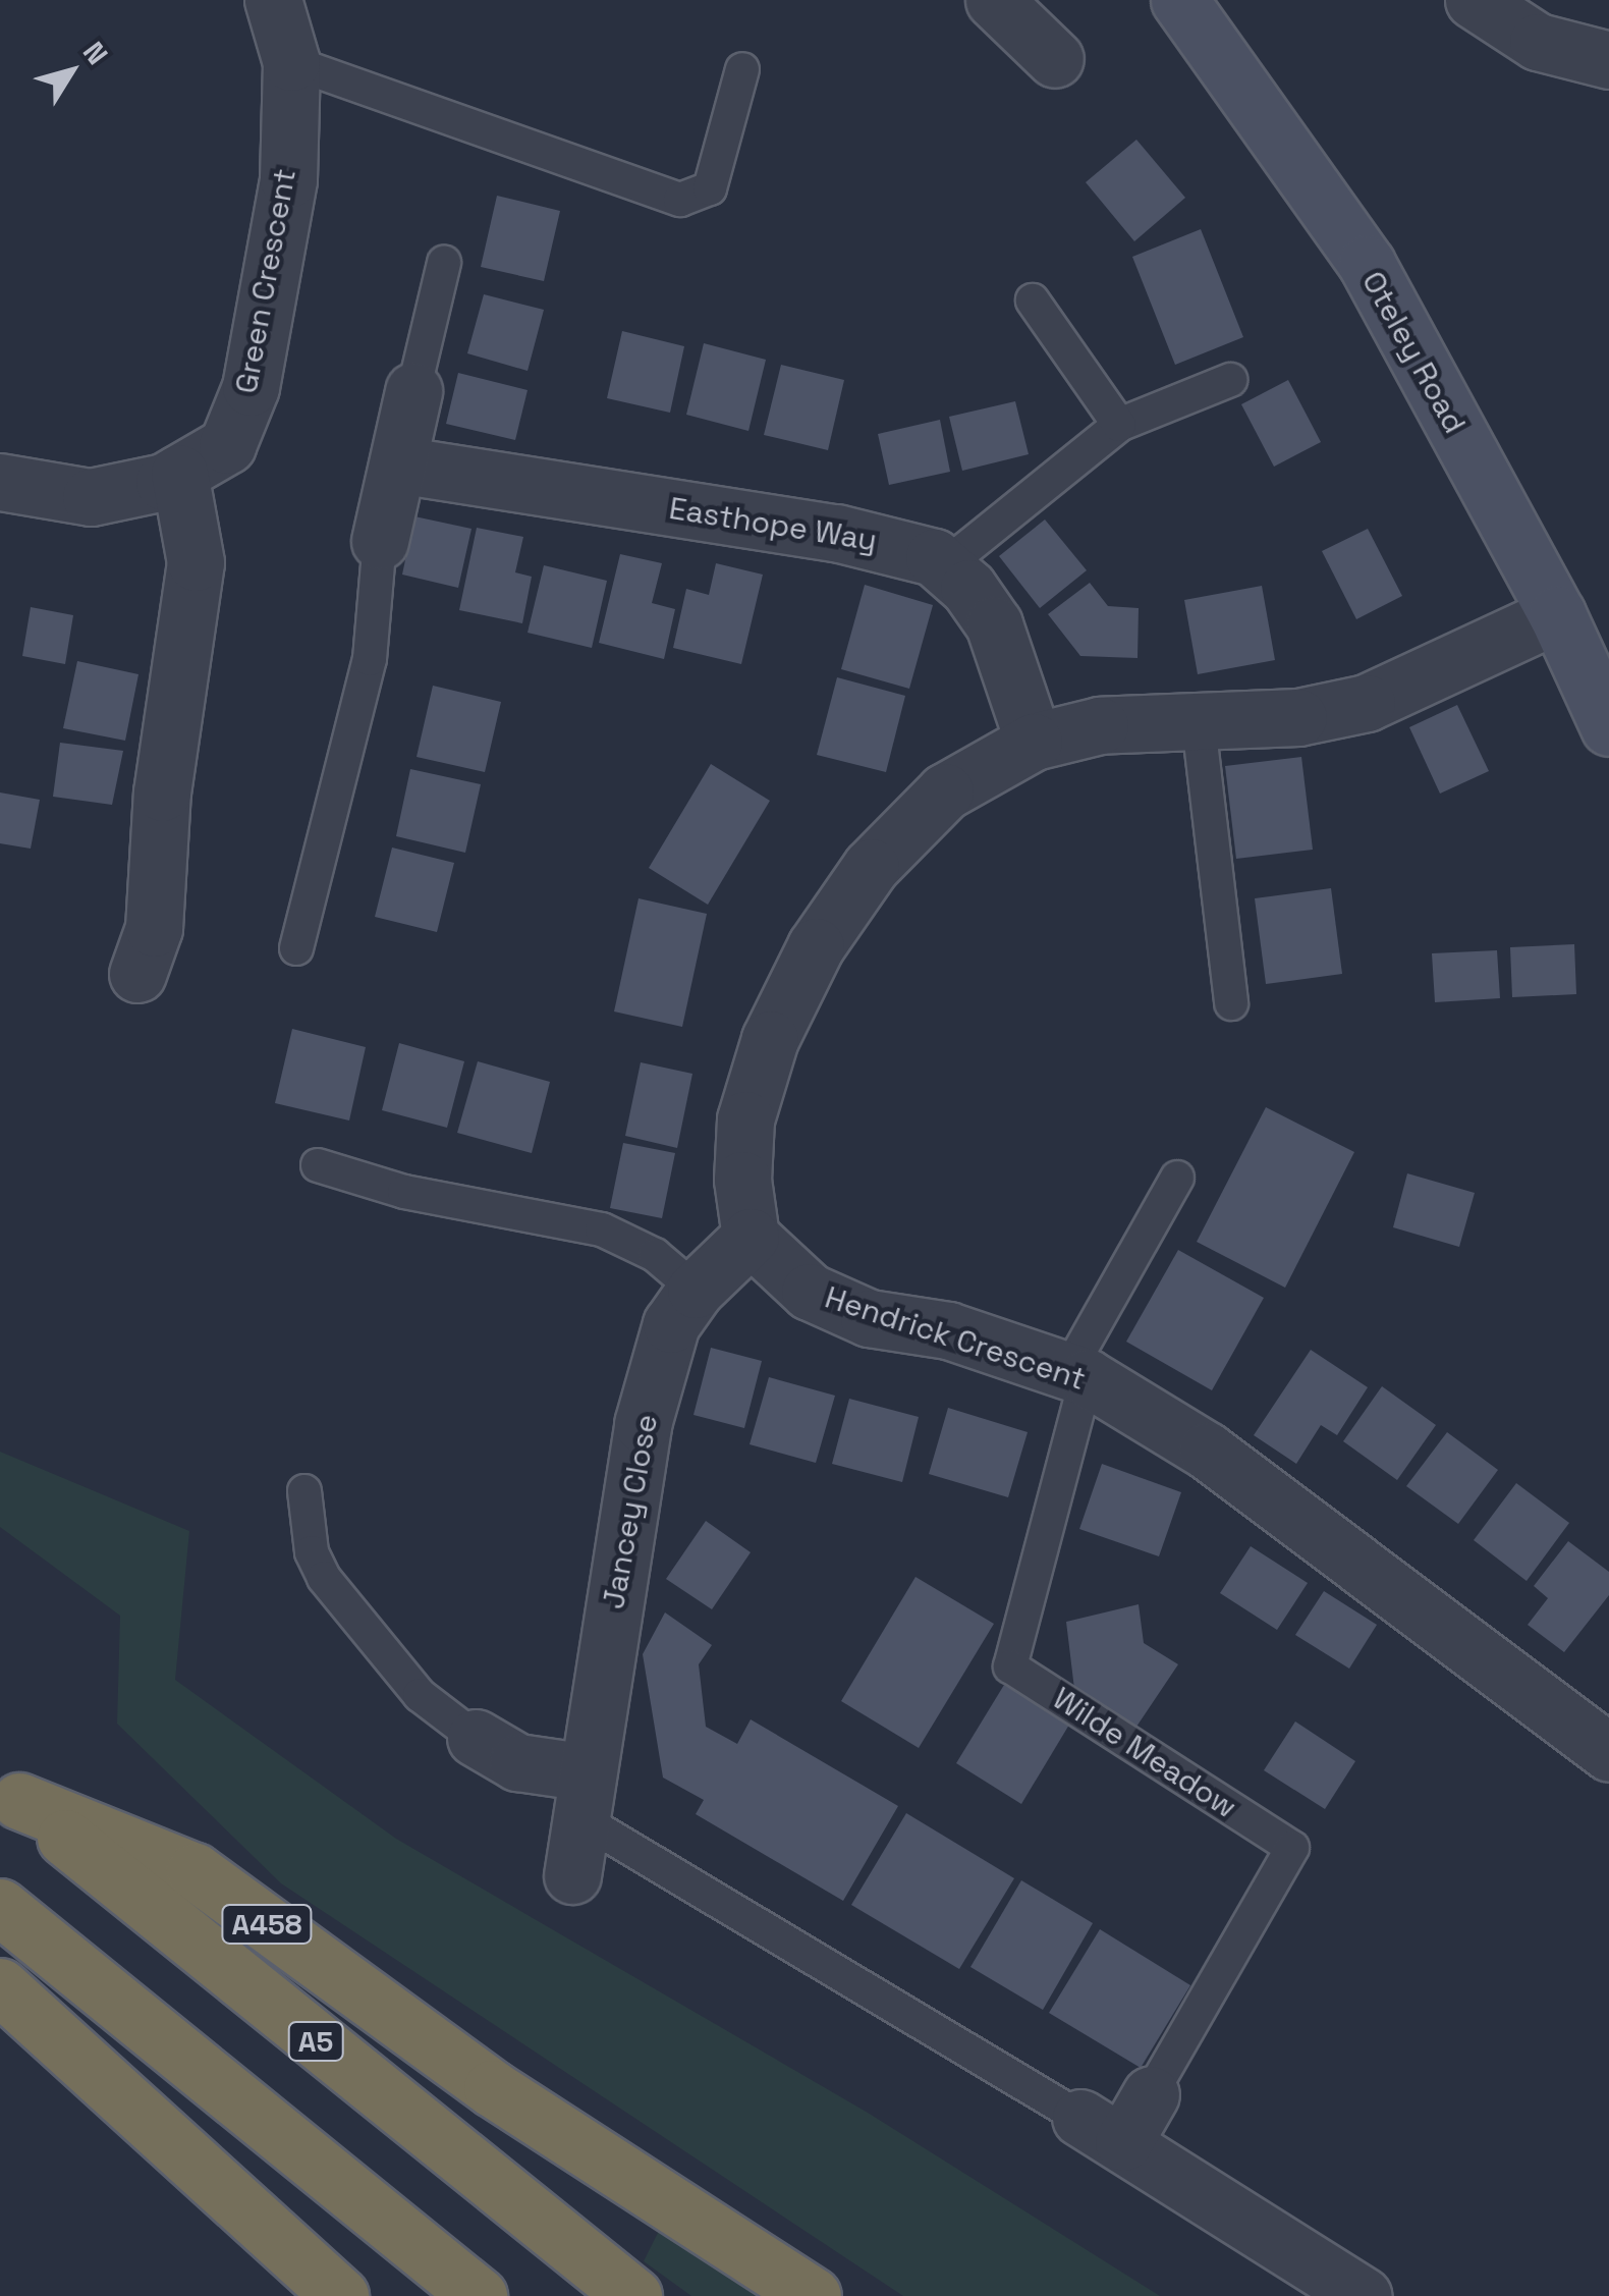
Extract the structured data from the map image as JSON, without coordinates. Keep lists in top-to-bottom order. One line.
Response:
{"streets":{"highway":["A458","A5"],"main road":["Oteley Road"],"street":["Green Crescent","Easthope Way","Hendrick Crescent","Jancey Close"],"lane":["Wilde Meadow"]},"crossings":[["Hendrick Crescent","Jancey Close"],["Hendrick Crescent","Wilde Meadow"],["A458","A5"]],"north":"top right"}
